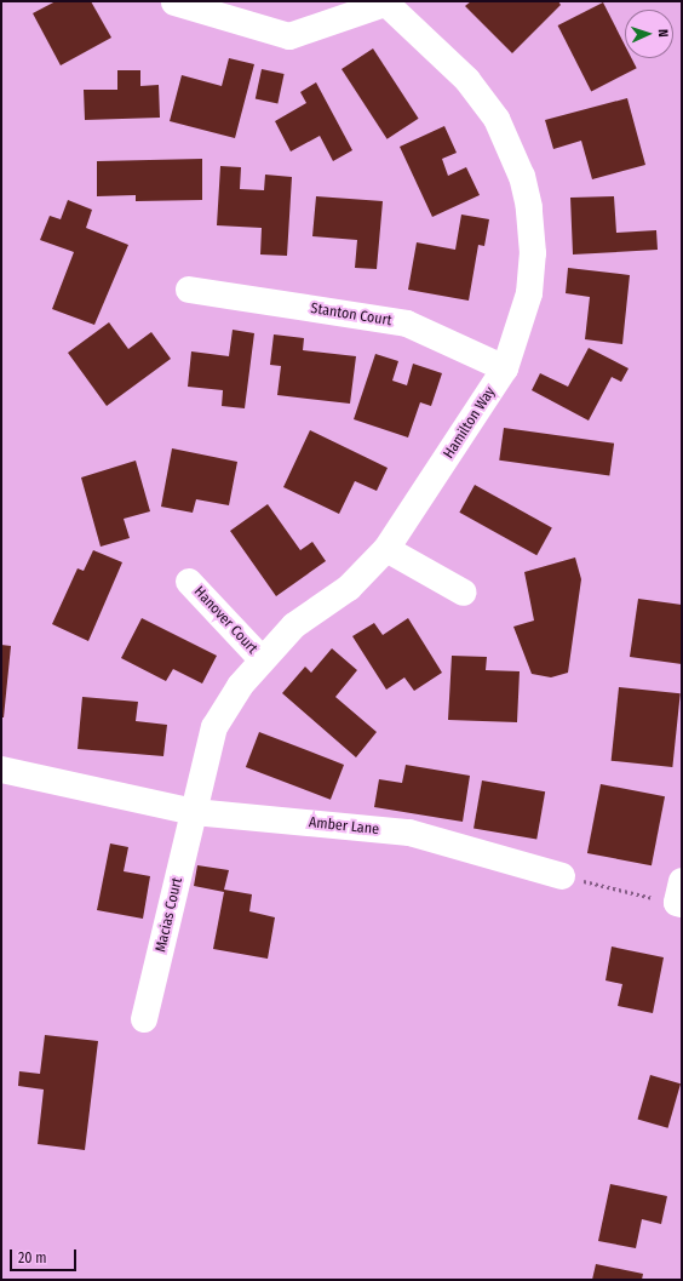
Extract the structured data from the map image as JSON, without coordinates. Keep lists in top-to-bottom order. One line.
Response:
{"streets":{"street":["Stanton Court","Hamilton Way","Hanover Court","Amber Lane","Macias Court"]},"crossings":[["Stanton Court","Hamilton Way"],["Hamilton Way","Hanover Court"],["Hamilton Way","Amber Lane"],["Hamilton Way","Macias Court"],["Amber Lane","Macias Court"]],"scale_bar":"20 m","north":"right"}
